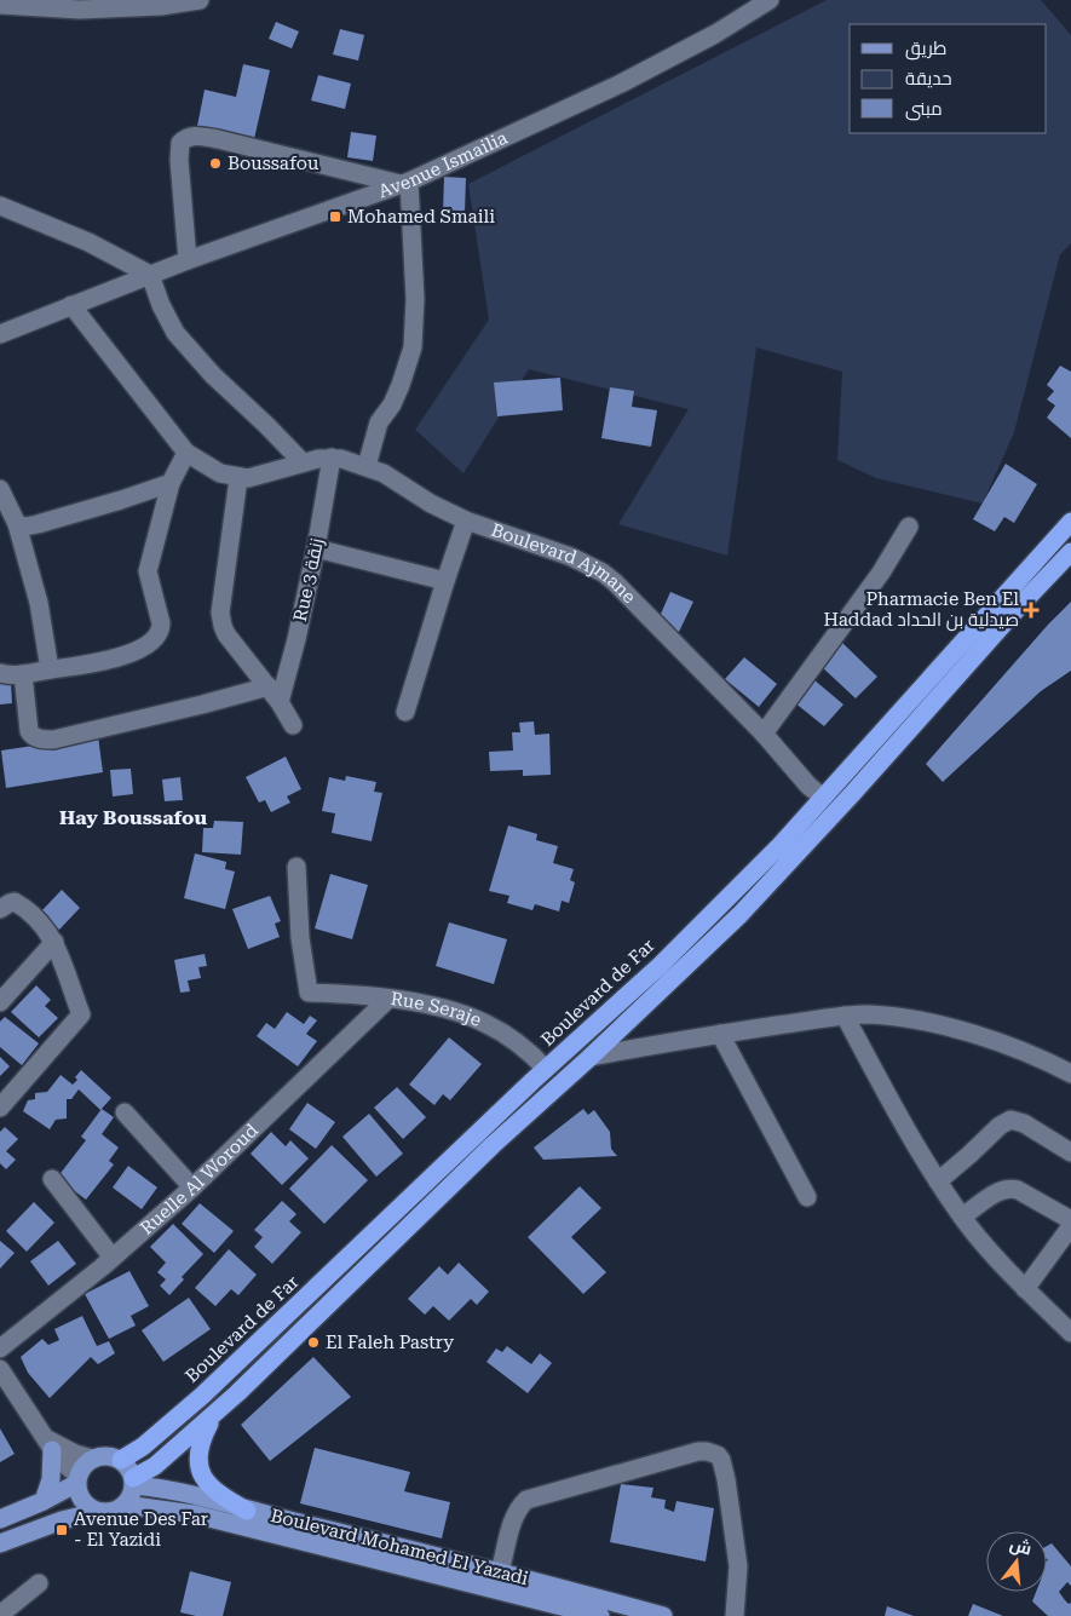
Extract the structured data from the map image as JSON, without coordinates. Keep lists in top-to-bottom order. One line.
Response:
{"streets":{"highway":["Boulevard de Far"],"main road":["Boulevard Mohamed El Yazadi"],"street":["Avenue Ismailia","Boulevard Ajmane","Rue 3 زنقة","Rue Seraje","Ruelle Al Woroud"]},"crossings":[["Boulevard Ajmane","Rue 3 زنقة"],["Boulevard Ajmane","Boulevard de Far"],["Boulevard de Far","Rue Seraje"],["Boulevard de Far","Boulevard Mohamed El Yazadi"],["Rue Seraje","Ruelle Al Woroud"]],"districts":["Hay Boussafou"],"places":{"other":["Boussafou","El Faleh Pastry"],"transit":["Mohamed Smaili","Avenue Des Far - El Yazidi"],"health":["Pharmacie Ben El Haddad صيدلية بن الحداد"]},"legend":["طريق","حديقة","مبنى"],"north":"top"}
